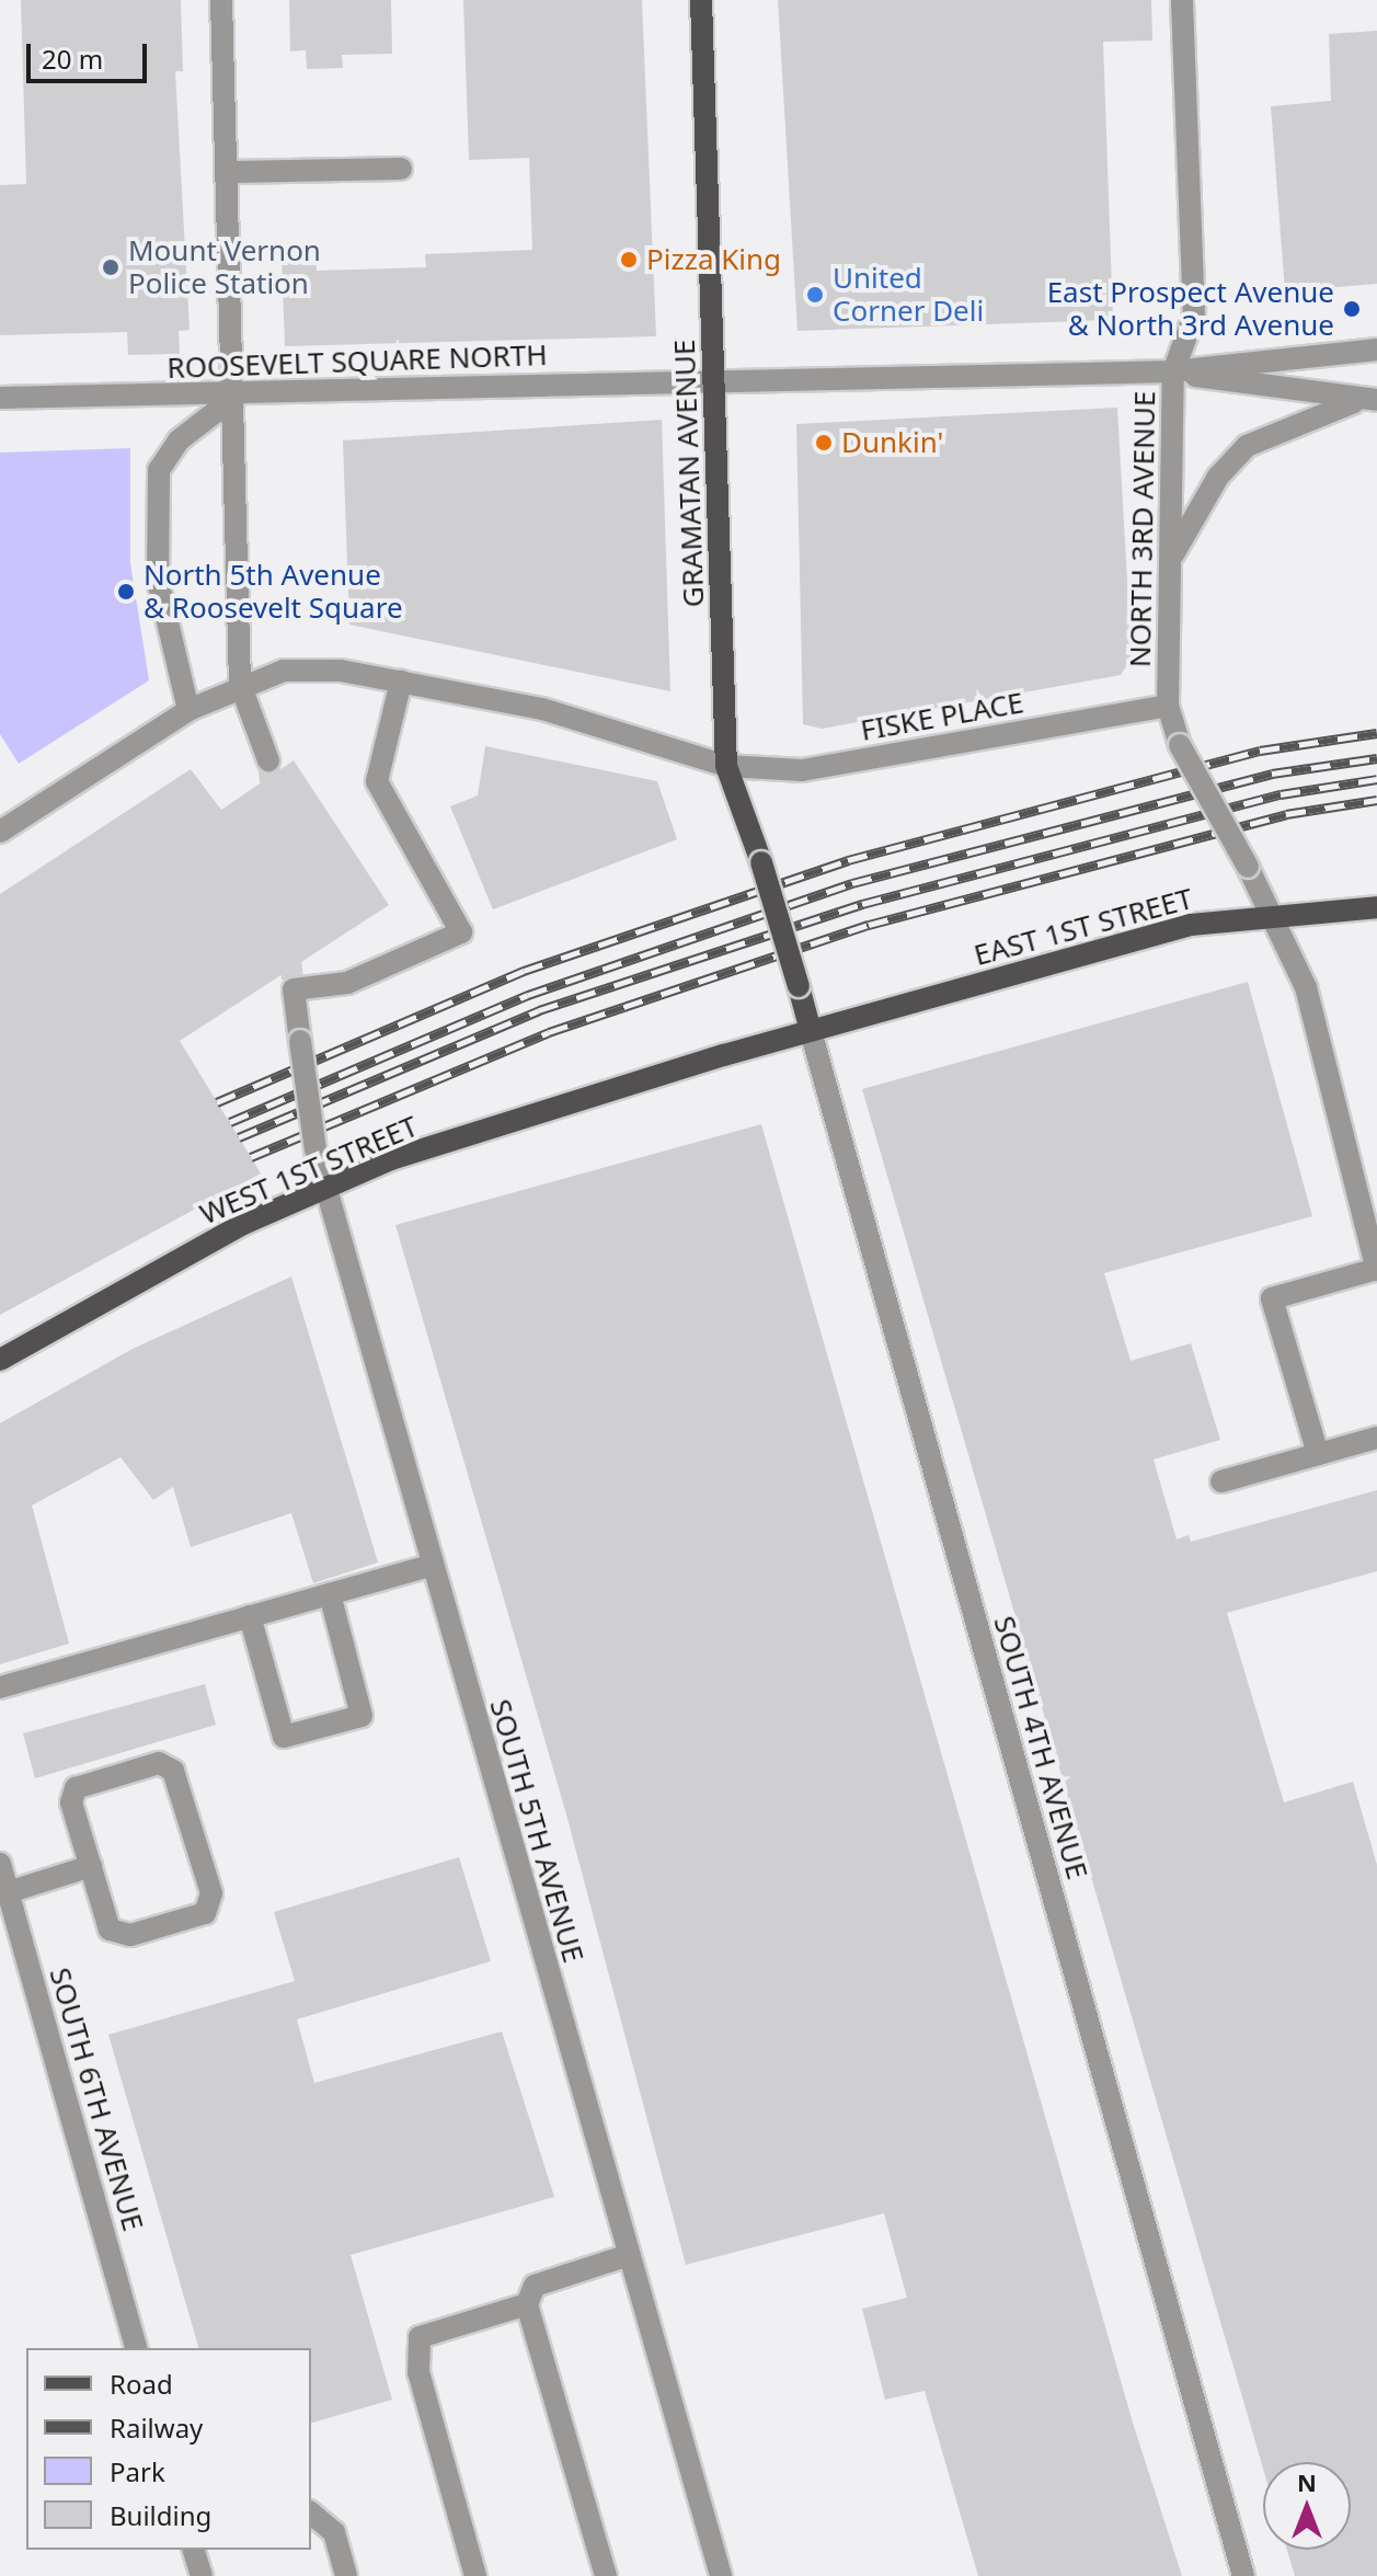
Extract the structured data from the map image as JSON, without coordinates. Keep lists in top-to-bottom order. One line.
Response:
{"streets":{"main road":["GRAMATAN AVENUE","EAST 1ST STREET","WEST 1ST STREET","SOUTH 4TH AVENUE"],"street":["ROOSEVELT SQUARE NORTH","NORTH 3RD AVENUE","FISKE PLACE","SOUTH 5TH AVENUE","SOUTH 6TH AVENUE"]},"crossings":[["ROOSEVELT SQUARE NORTH","GRAMATAN AVENUE"],["ROOSEVELT SQUARE NORTH","NORTH 3RD AVENUE"],["GRAMATAN AVENUE","FISKE PLACE"],["GRAMATAN AVENUE","SOUTH 4TH AVENUE"],["NORTH 3RD AVENUE","FISKE PLACE"],["NORTH 3RD AVENUE","EAST 1ST STREET"],["FISKE PLACE","SOUTH 5TH AVENUE"],["EAST 1ST STREET","WEST 1ST STREET"],["EAST 1ST STREET","SOUTH 4TH AVENUE"],["WEST 1ST STREET","SOUTH 4TH AVENUE"],["WEST 1ST STREET","SOUTH 5TH AVENUE"]],"places":["Pizza King","Mount Vernon Police Station","United Corner Deli","East Prospect Avenue & North 3rd Avenue","Dunkin'","North 5th Avenue & Roosevelt Square"],"legend":["Road","Railway","Park","Building"],"scale_bar":"20 m","north":"top"}
